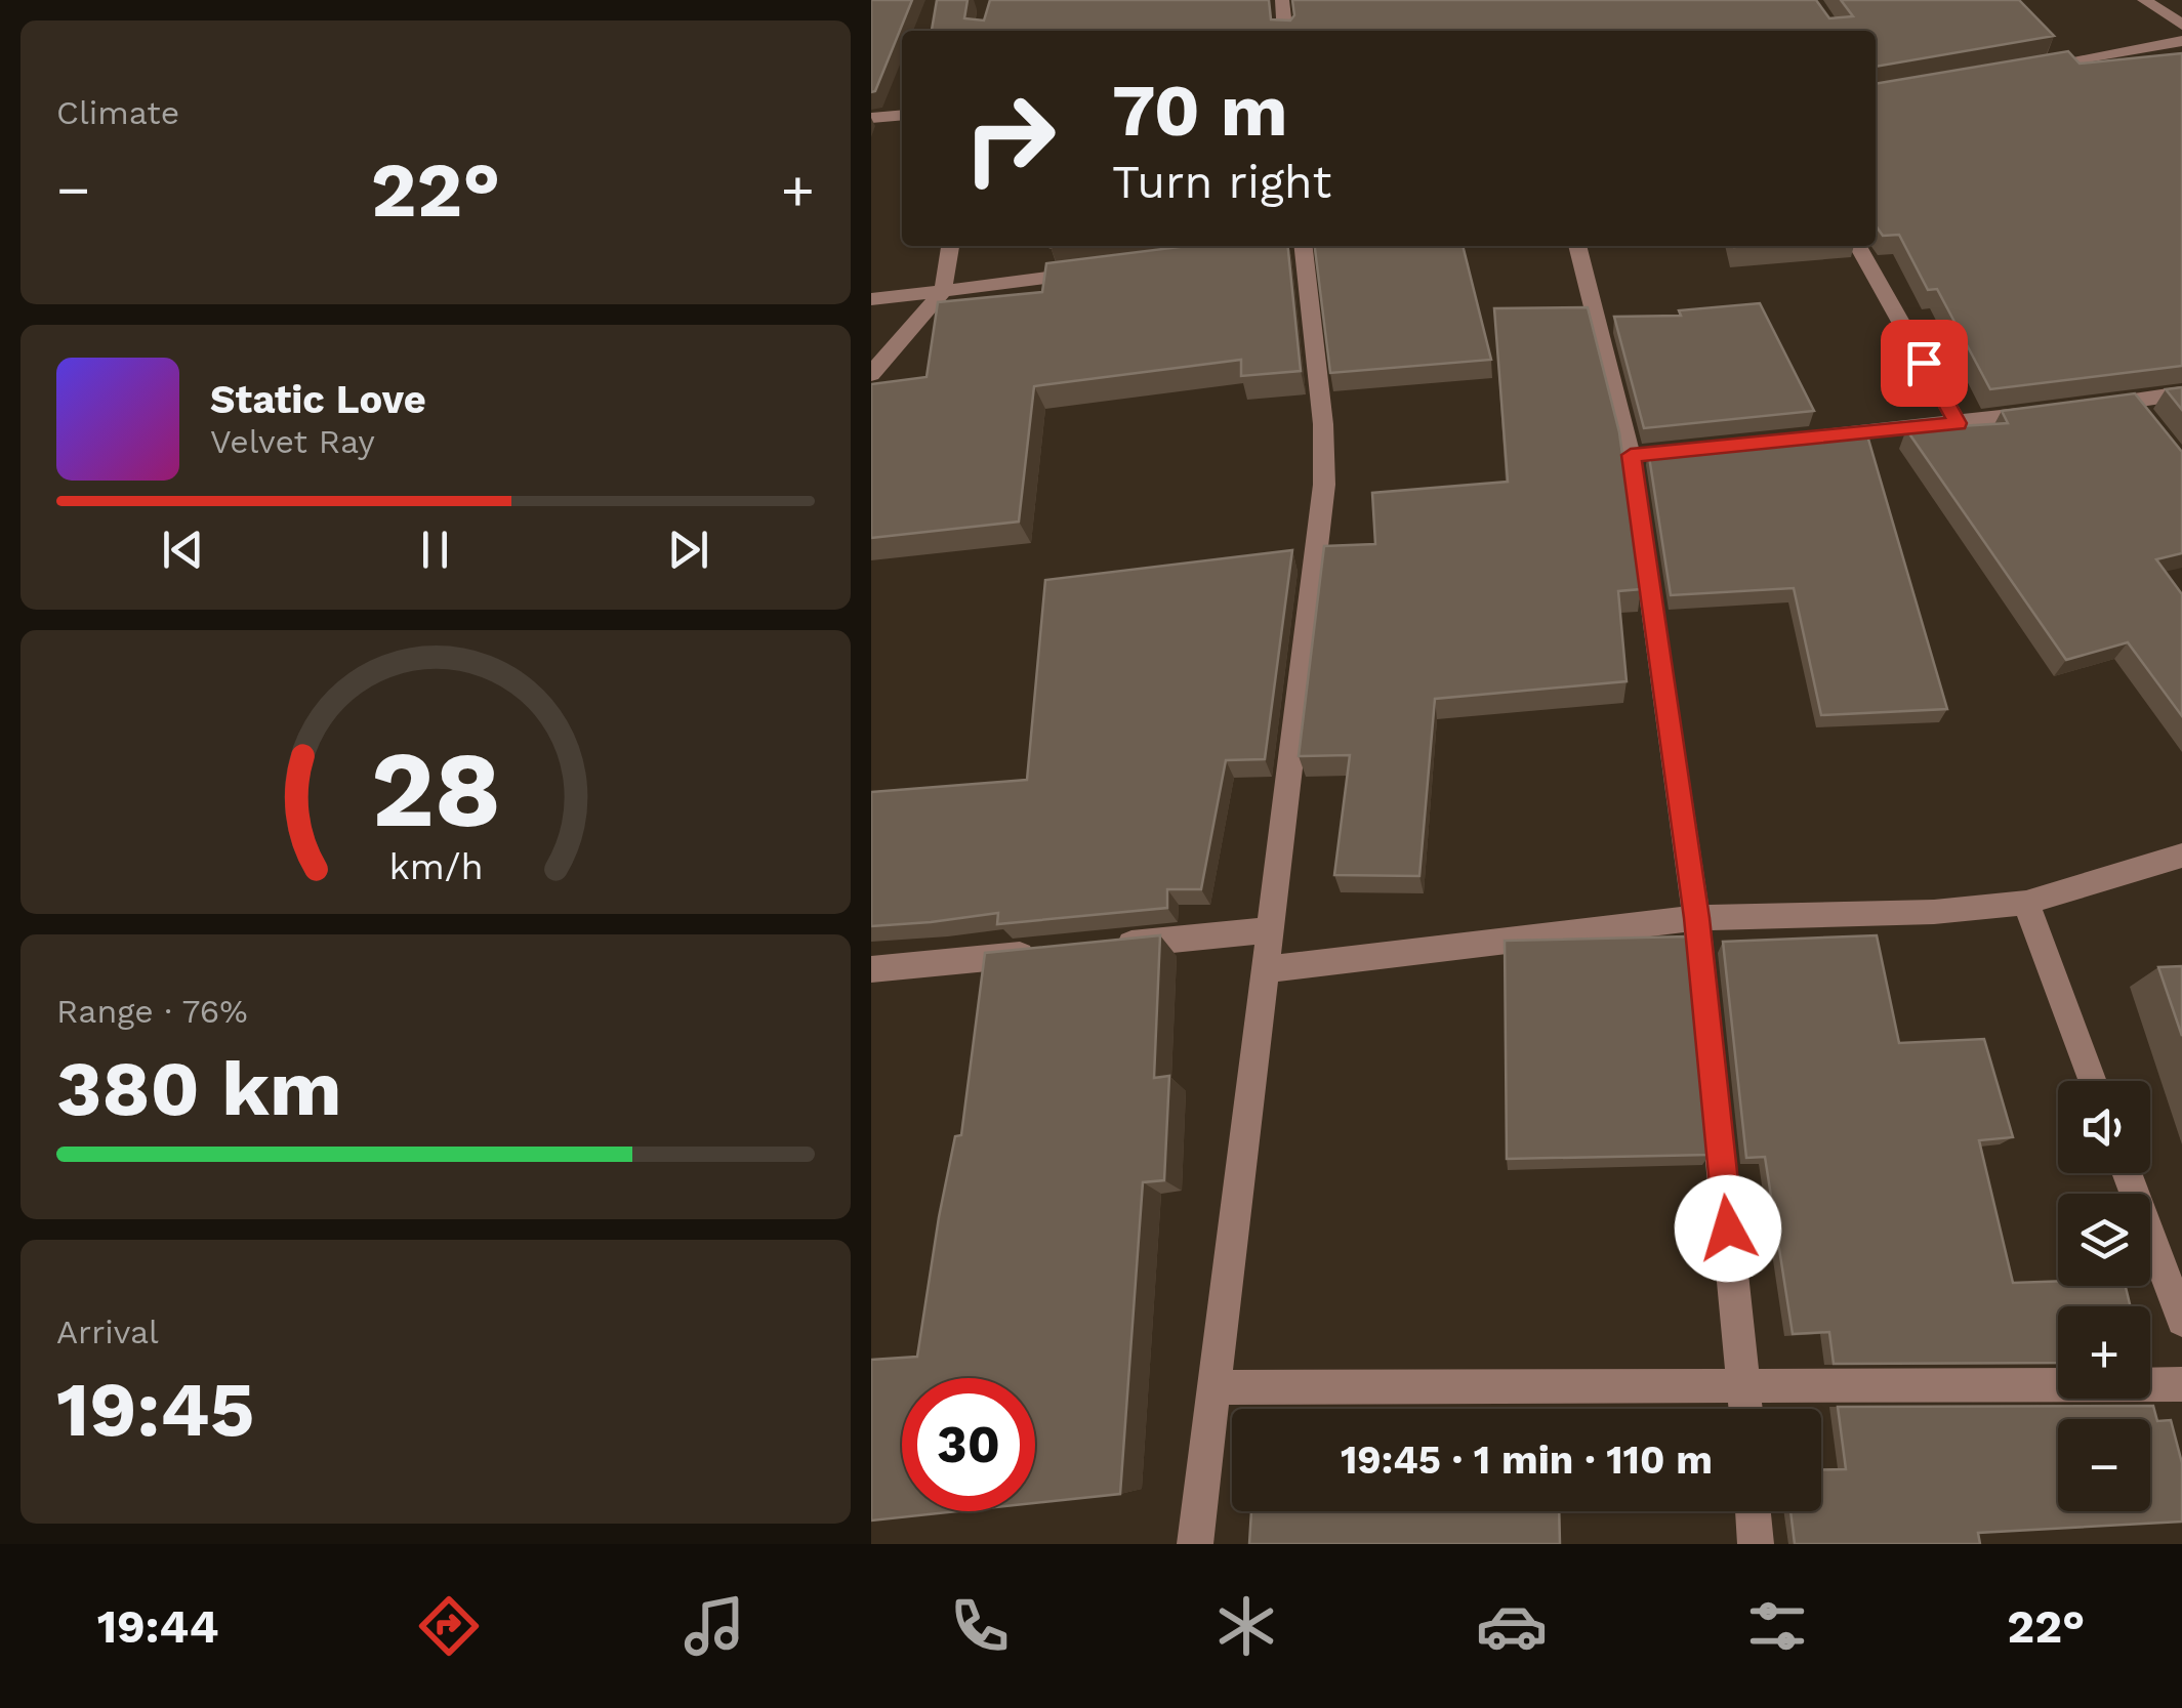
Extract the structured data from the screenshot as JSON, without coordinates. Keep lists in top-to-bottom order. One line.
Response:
{"page":{"tile":["Climate",["Range · 76%","380 km"],["Arrival","19:45"]],"turn":["70 m","Turn right"],"heat":["−","22°","+"],"song":["Static Love","Velvet Ray"],"map_buttons":["+","−"],"limit":"30","trip":"19:45 · 1 min · 110 m","tabs":["19:44","22°"],"gauge":["28","km/h"]}}
